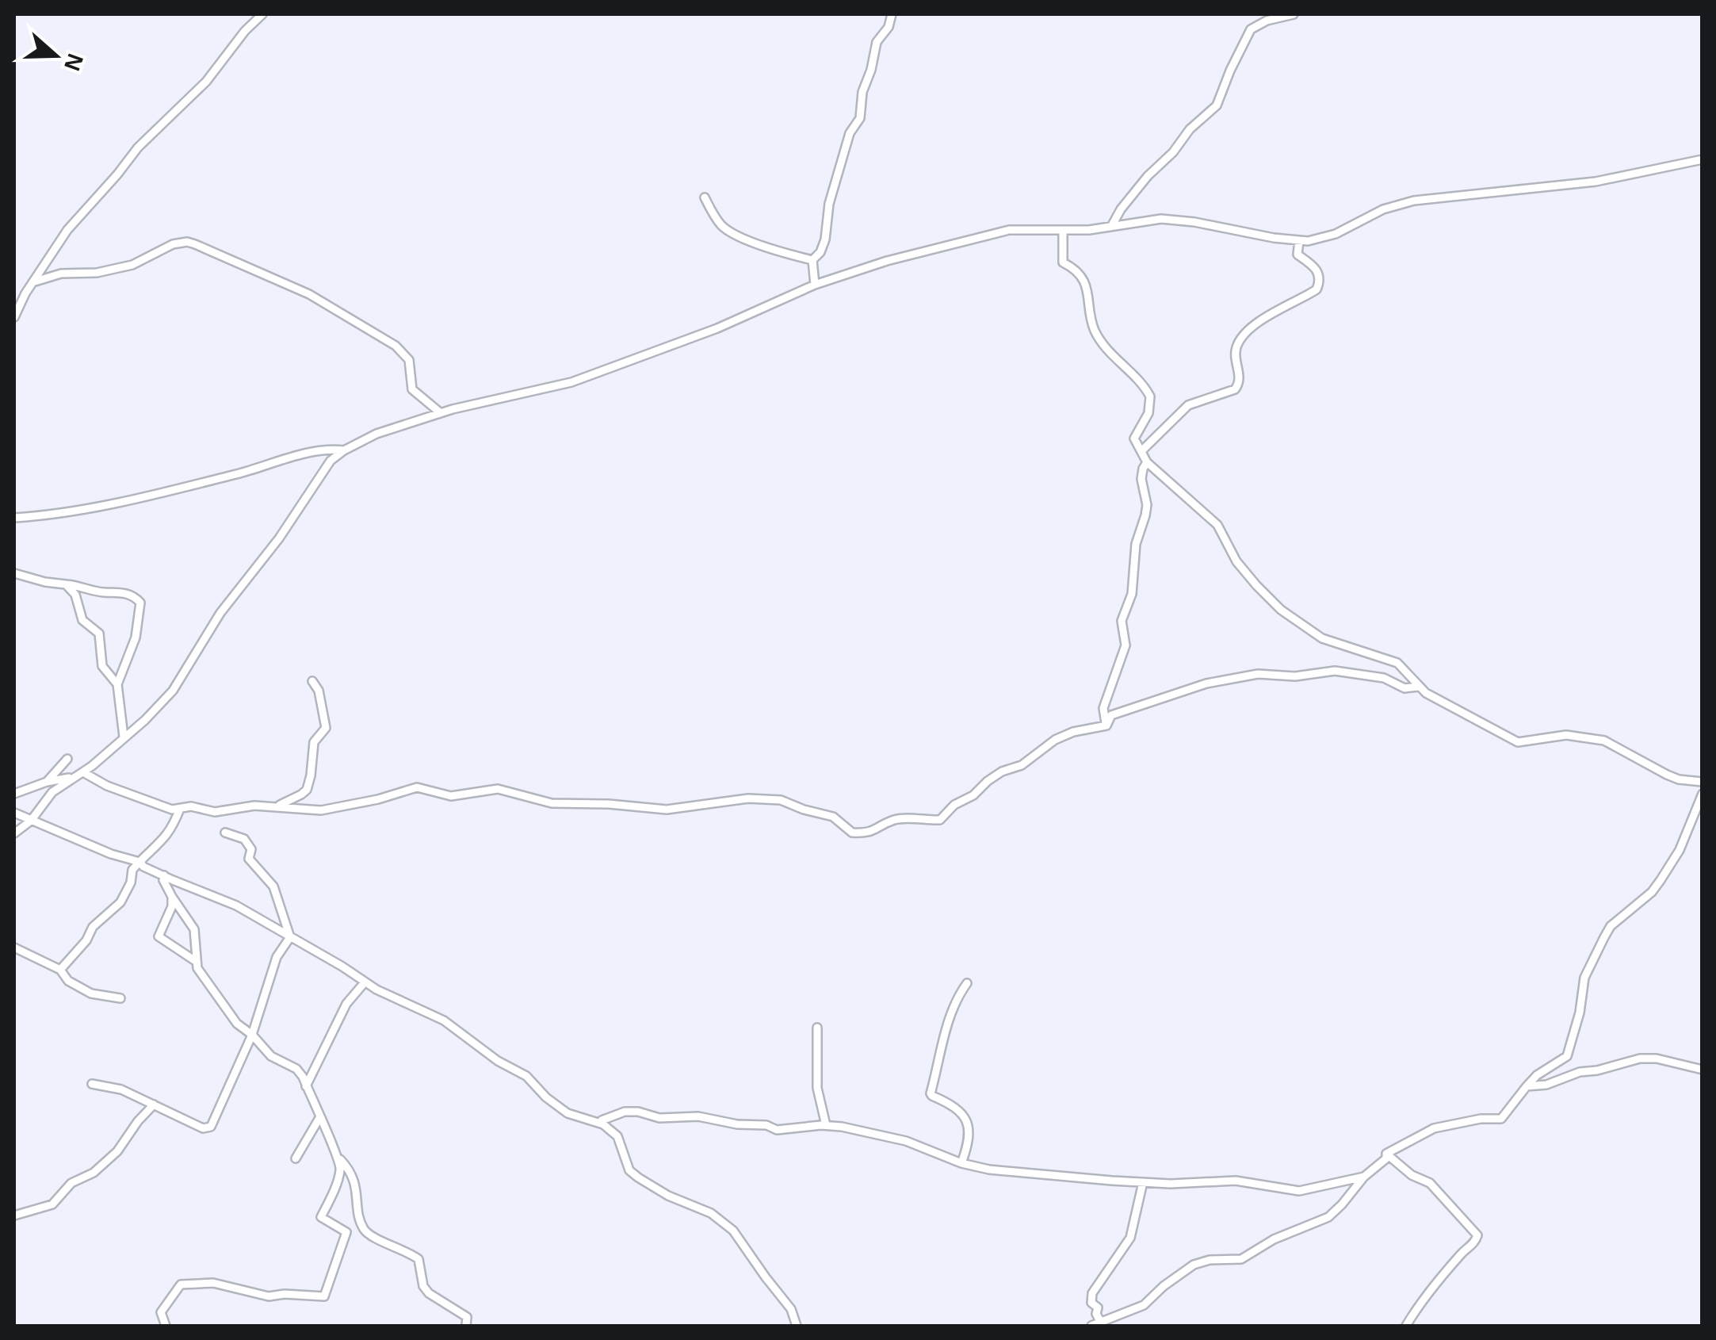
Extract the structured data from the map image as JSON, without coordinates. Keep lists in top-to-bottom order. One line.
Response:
{"north":"right"}
